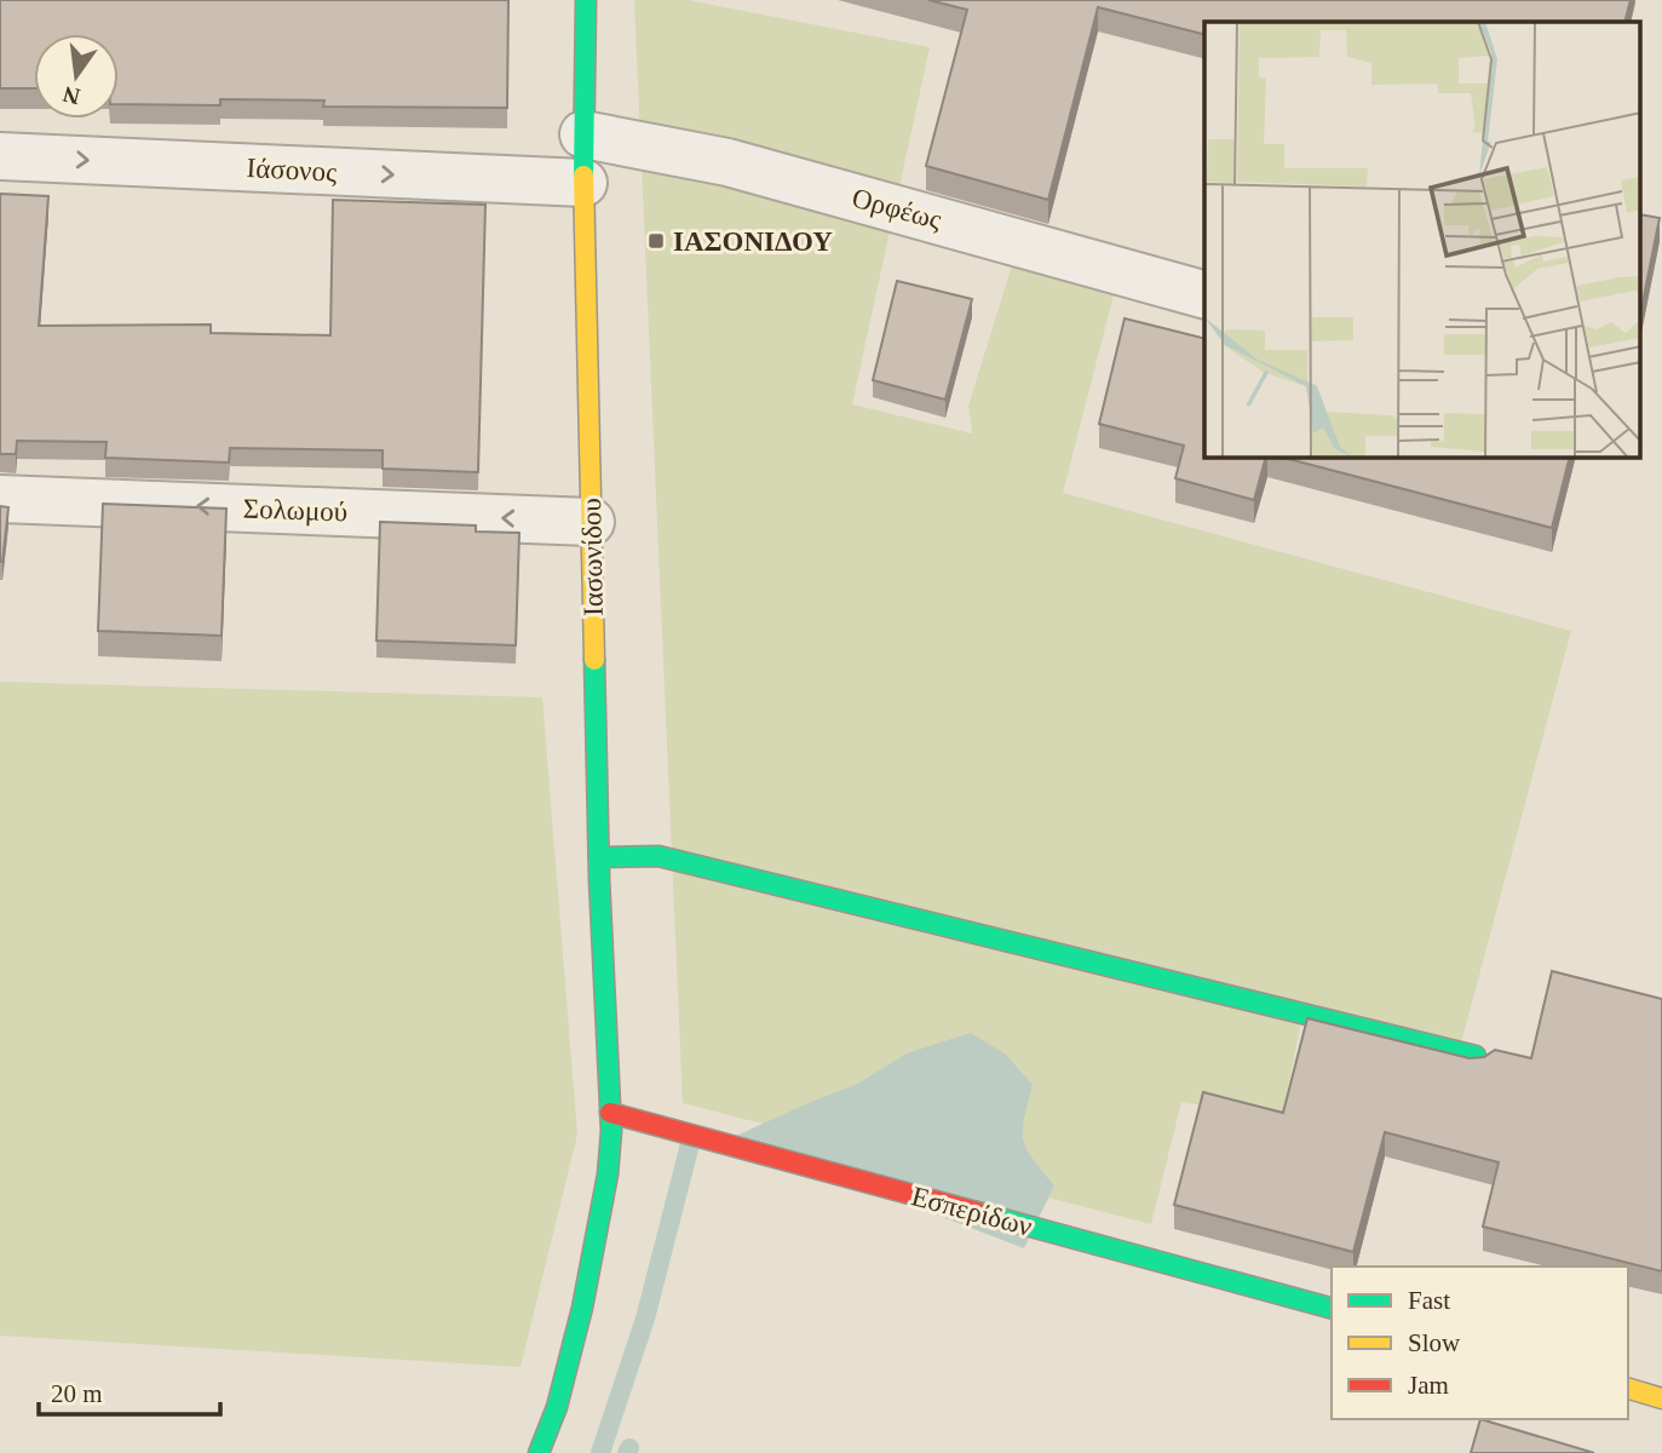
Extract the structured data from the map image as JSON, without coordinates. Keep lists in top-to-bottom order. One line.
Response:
{"streets":{"street":["Ιάσονος","Ορφέως","Σολωμού","Ιασωνίδου","Εσπερίδων"]},"crossings":[["Ιάσονος","Ιασωνίδου"],["Ορφέως","Ιασωνίδου"],["Σολωμού","Ιασωνίδου"],["Ιασωνίδου","Εσπερίδων"]],"one_way":["Ιάσονος","Σολωμού"],"places":{"transit":["ΙΑΣΟΝΙΔΟΥ"]},"legend":["Fast","Slow","Jam"],"scale_bar":"20 m","north":"bottom"}
